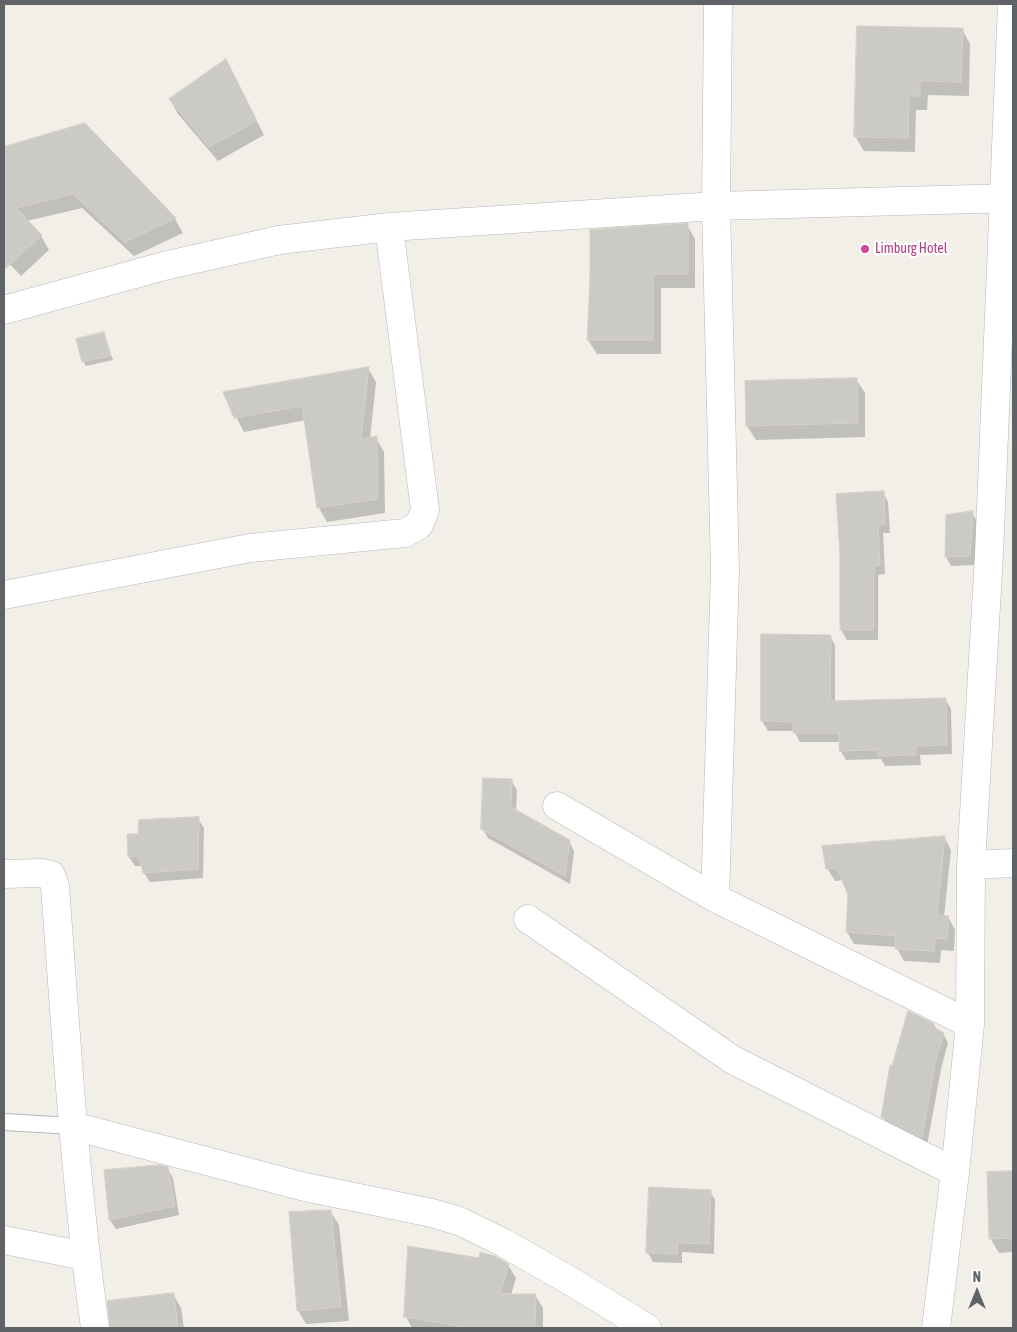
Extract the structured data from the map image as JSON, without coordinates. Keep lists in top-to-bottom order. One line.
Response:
{"places":["Limburg Hotel"],"north":"top"}
